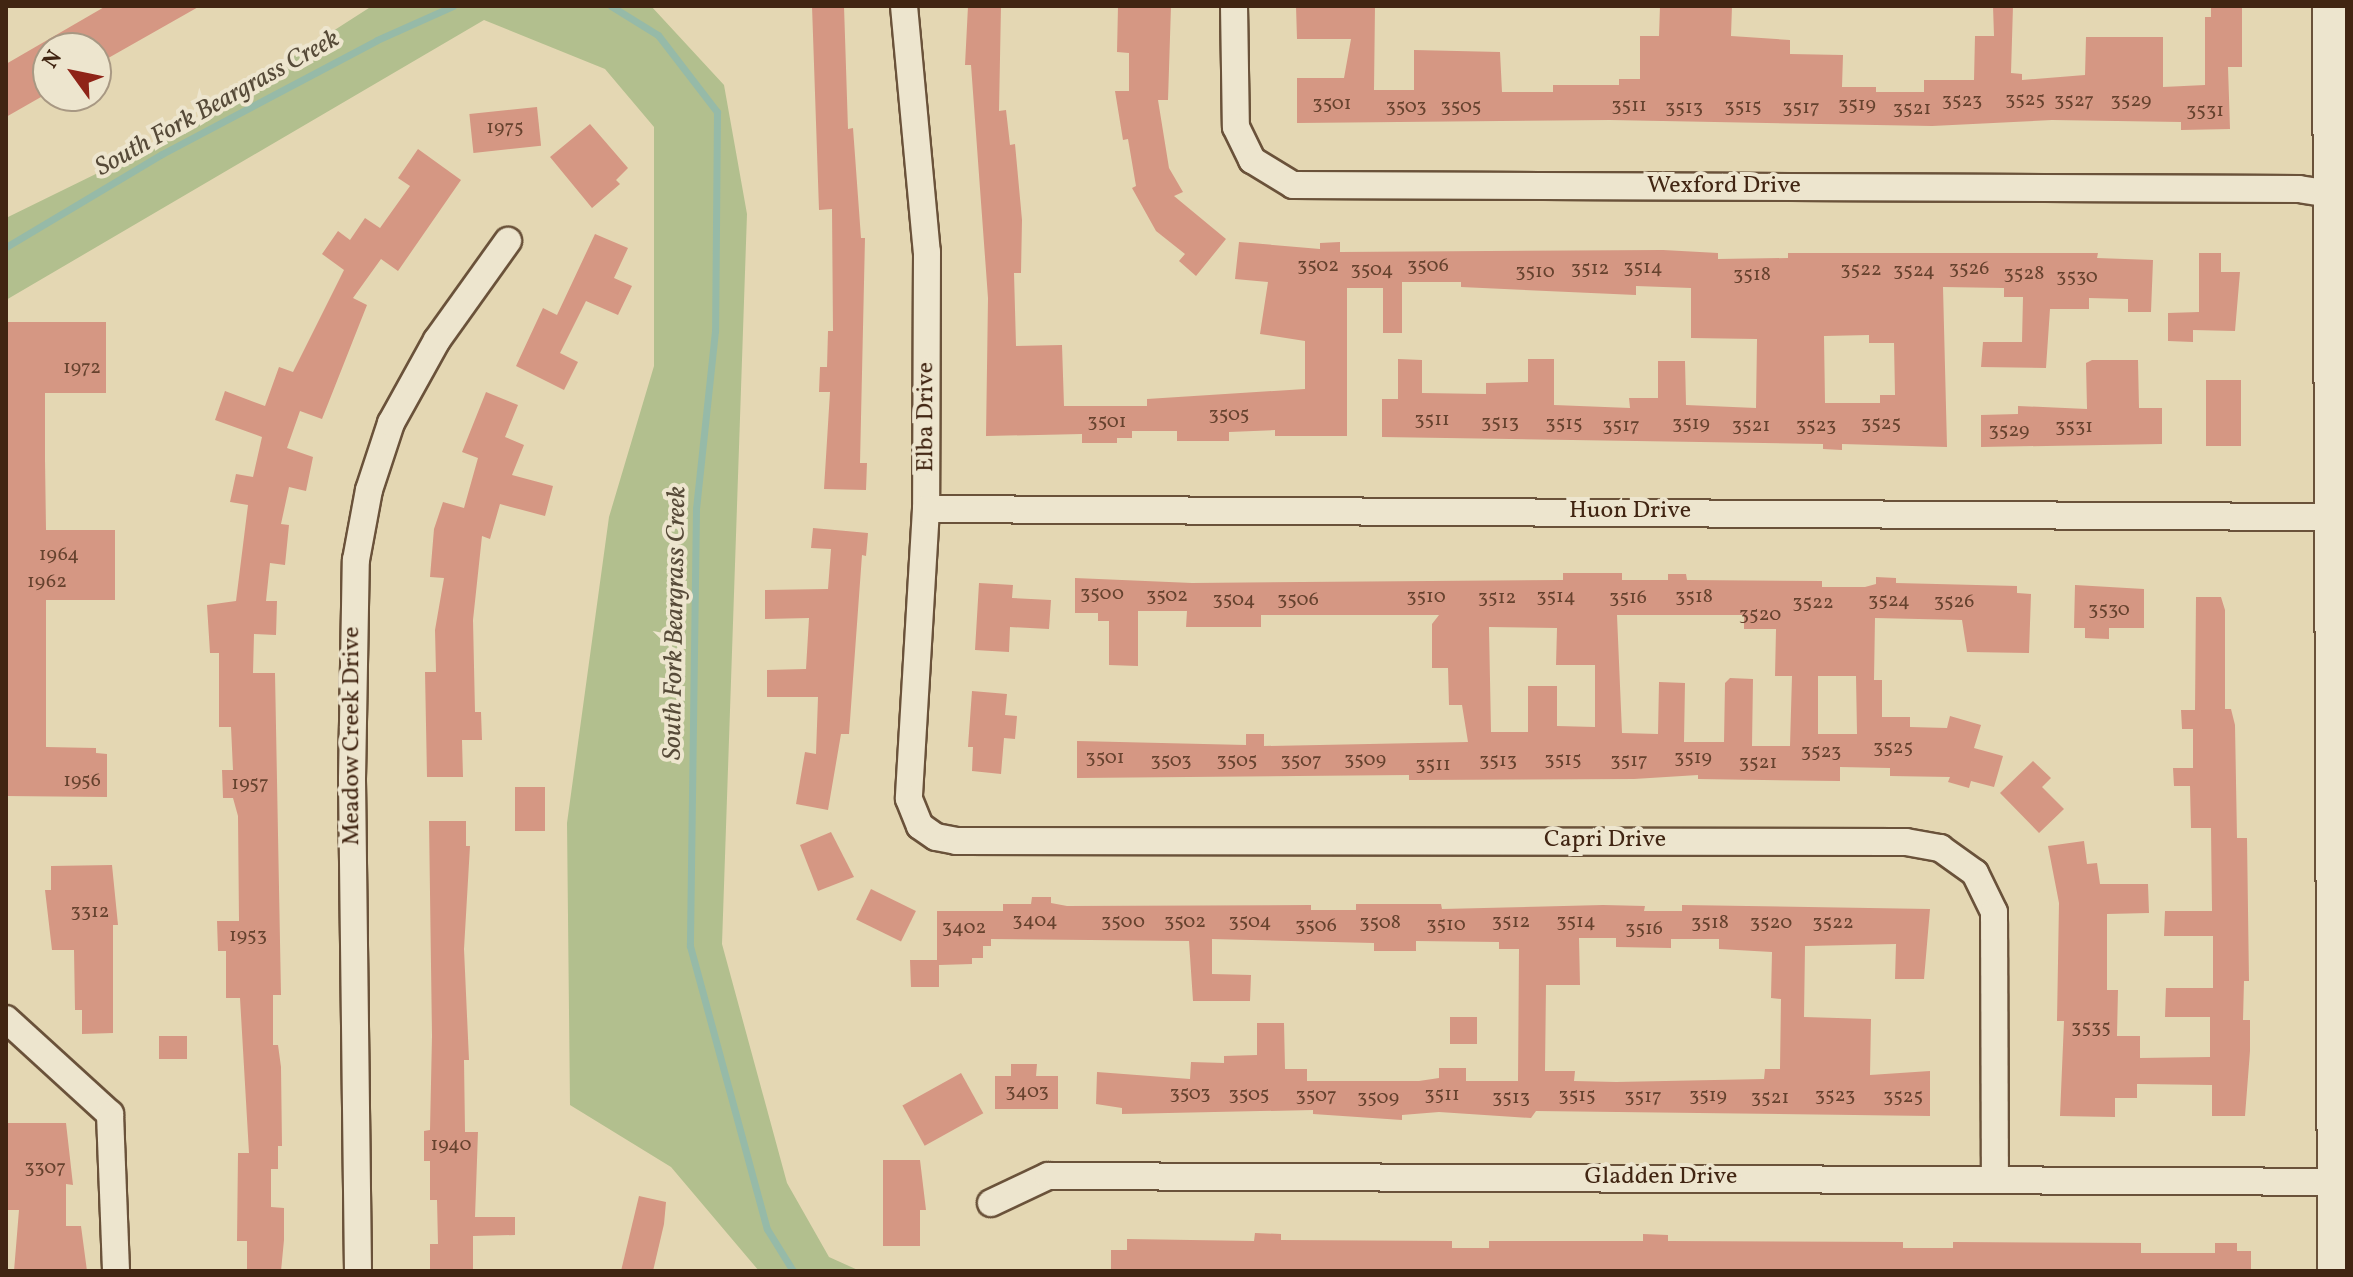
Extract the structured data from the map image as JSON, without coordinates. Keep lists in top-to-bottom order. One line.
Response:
{"streets":{"street":["Wexford Drive","Elba Drive","Huon Drive","Meadow Creek Drive","Capri Drive","Gladden Drive"]},"crossings":[["Elba Drive","Huon Drive"],["Elba Drive","Capri Drive"],["Capri Drive","Gladden Drive"]],"water":["South Fork Beargrass Creek"],"house_numbers":["3525","3523","3527","3529","3501","3519","3511","3503","3505","3515","3513","3517","3521","3531","1975","3502","3506","3514","3512","3526","3504","3522","3524","3510","3528","3518","3530","1972","3505","3511","3501","3513","3515","3519","3525","3517","3521","3523","3531","3529","1964","1962","3500","3502","3510","3514","3518","3512","3516","3504","3506","3524","3526","3522","3530","3520","3525","3523","3501","3519","3509","3515","3503","3505","3507","3513","3517","3521","3511","1956","1957","3312","3404","3500","3502","3504","3512","3514","3508","3518","3520","3522","3510","3506","3402","3516","1953","3535","3403","3503","3505","3511","3507","3515","3519","3523","3517","3525","3509","3513","3521","1940","3307"],"north":"top left"}
